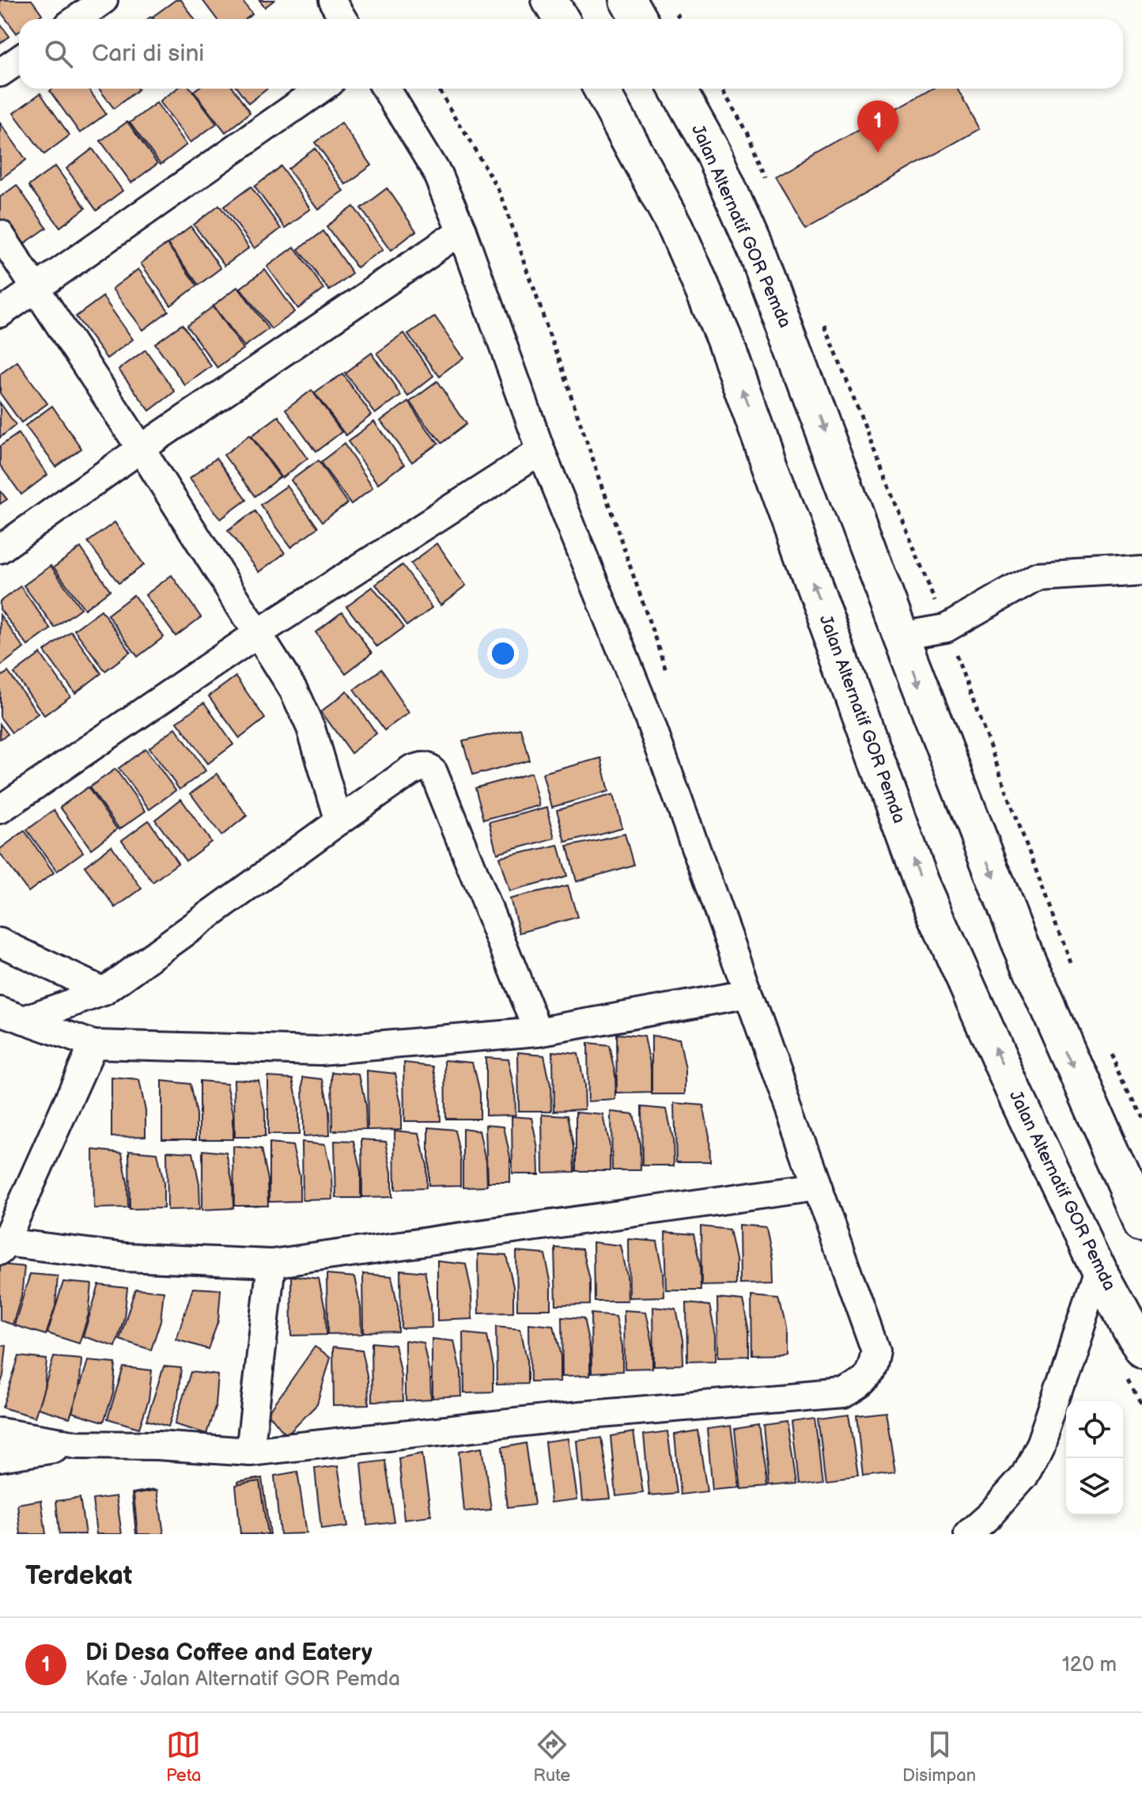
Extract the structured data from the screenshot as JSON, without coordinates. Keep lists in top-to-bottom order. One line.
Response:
{"streets":{"main road":["Jalan Alternatif GOR Pemda"]},"page":{"search":"Cari di sini","pins":"1","heading":"Terdekat","list":[{"mark":"1","name":"Di Desa Coffee and Eatery","note":"Kafe · Jalan Alternatif GOR Pemda","value":"120 m"}],"nav":["Peta","Rute","Disimpan"]}}
